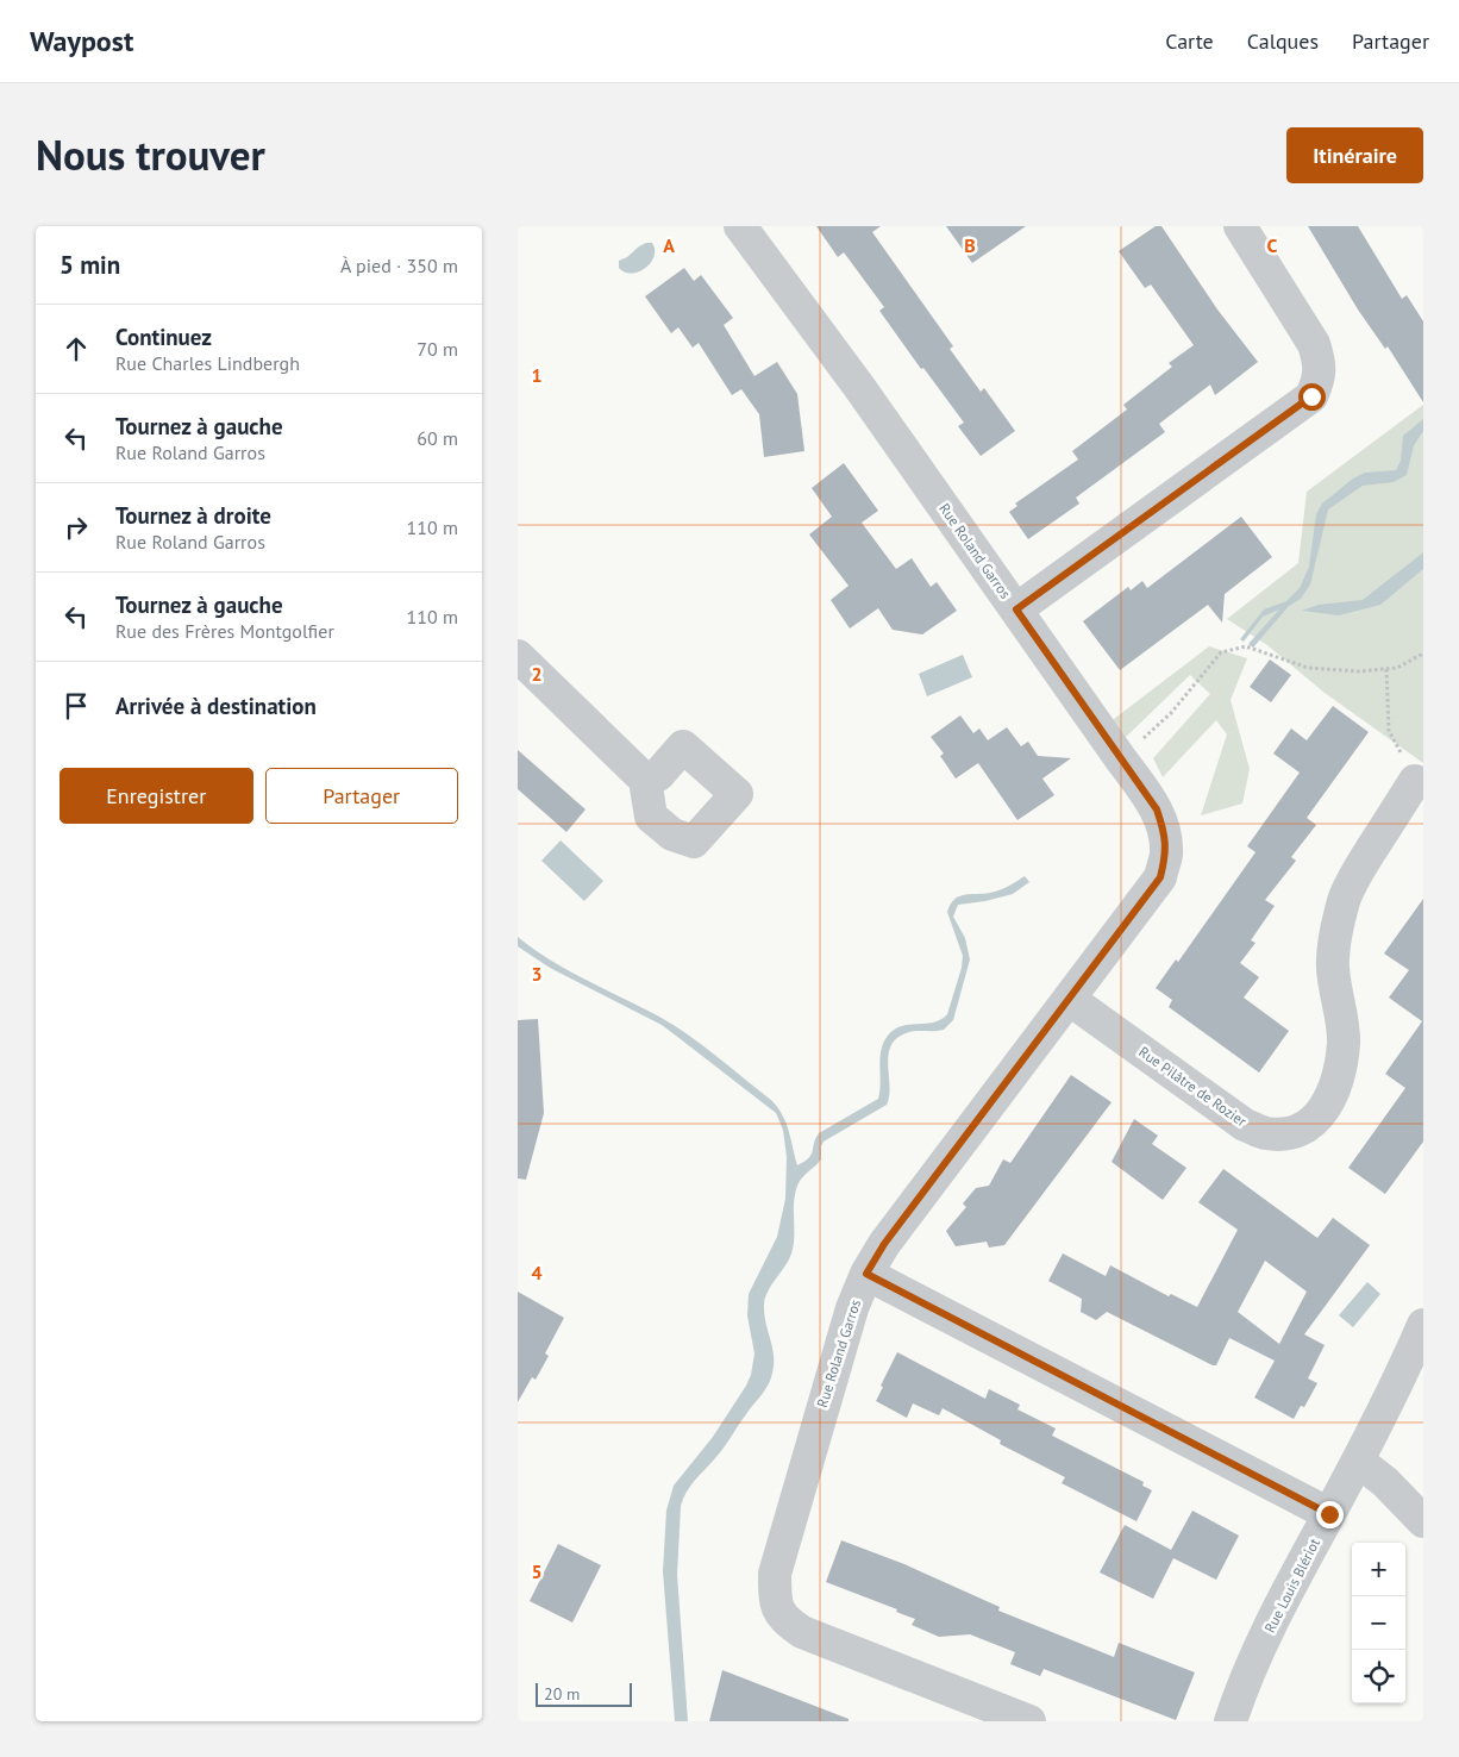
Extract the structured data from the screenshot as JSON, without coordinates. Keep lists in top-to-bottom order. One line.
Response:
{"streets":{"street":["Rue Roland Garros","Rue Pilâtre de Rozier","Rue Louis Blériot"]},"crossings":[["Rue Roland Garros","Rue Pilâtre de Rozier"]],"scale_bar":"20 m","page":{"header":"Waypost","nav":["Carte","Calques","Partager"],"title":"Nous trouver","buttons":["Itinéraire",["Enregistrer","Partager"]],"heading":["5 min","À pied · 350 m"],"list":[["Continuez","Rue Charles Lindbergh","70 m"],["Tournez à gauche","Rue Roland Garros","60 m"],["Tournez à droite","Rue Roland Garros","110 m"],["Tournez à gauche","Rue des Frères Montgolfier","110 m"],"Arrivée à destination"],"map_buttons":["+","−"],"scale":"20 m"},"grid":{"columns":["A","B","C"],"rows":["1","2","3","4","5"]}}
